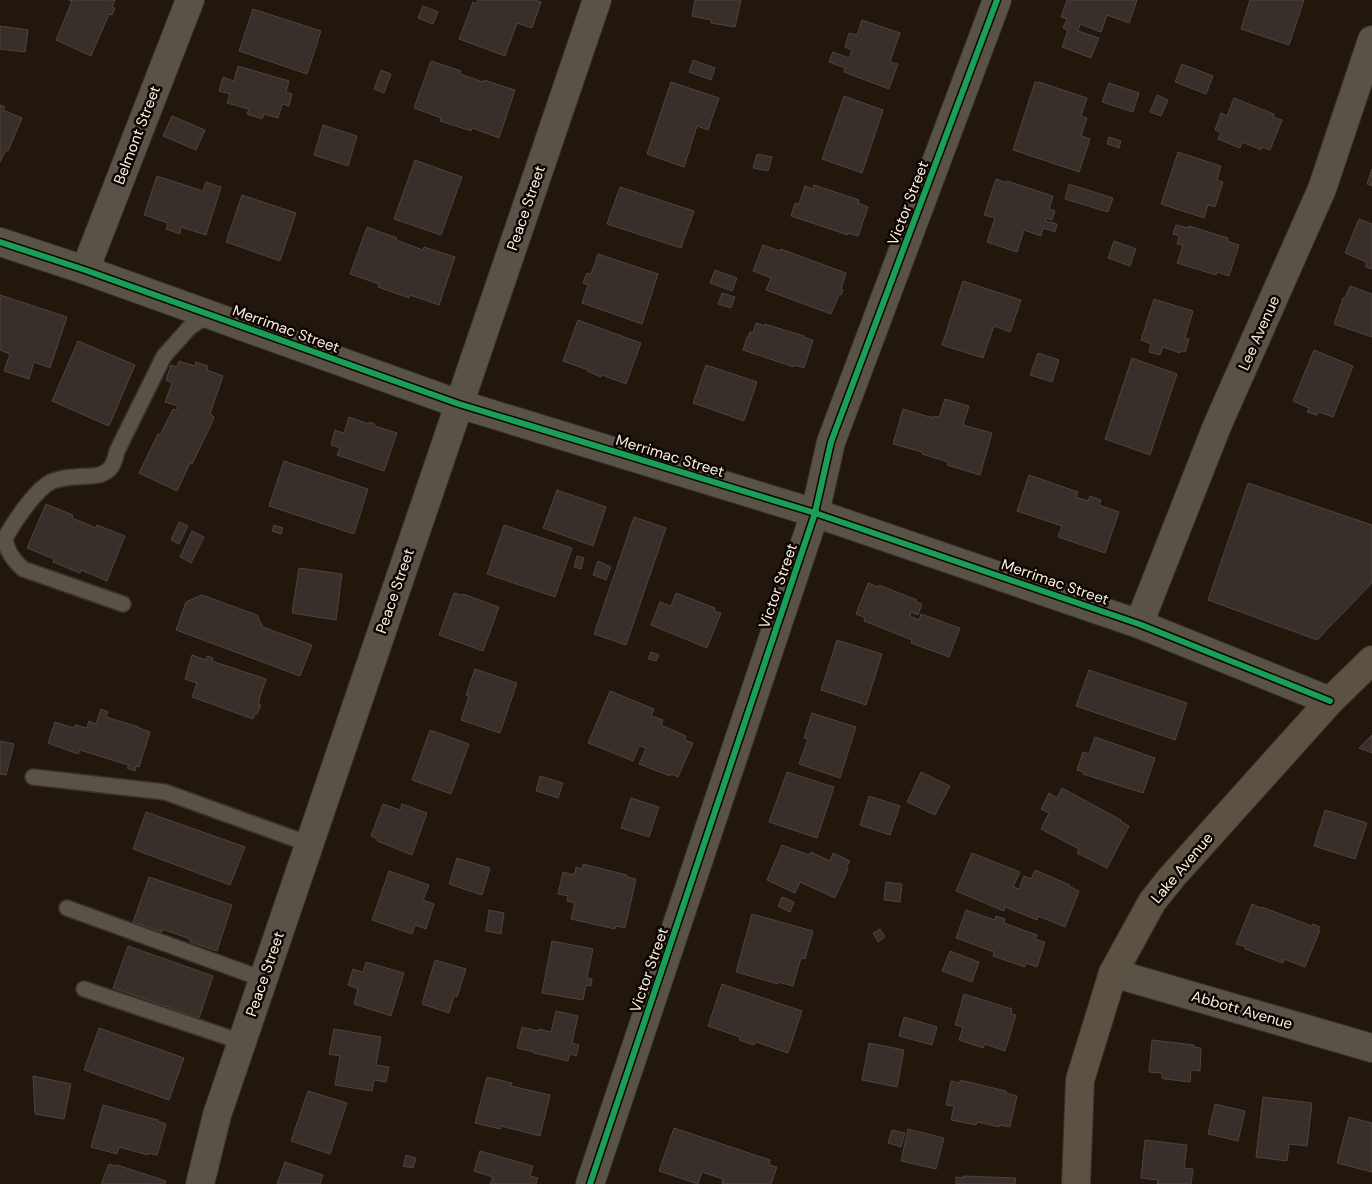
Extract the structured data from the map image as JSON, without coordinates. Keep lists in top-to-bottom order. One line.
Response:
{"streets":{"main road":["Lake Avenue"],"street":["Belmont Street","Victor Street","Peace Street","Merrimac Street","Lee Avenue","Abbott Avenue"]},"crossings":[["Belmont Street","Merrimac Street"],["Victor Street","Merrimac Street"],["Peace Street","Merrimac Street"],["Merrimac Street","Lee Avenue"],["Merrimac Street","Lake Avenue"],["Lake Avenue","Abbott Avenue"]]}
